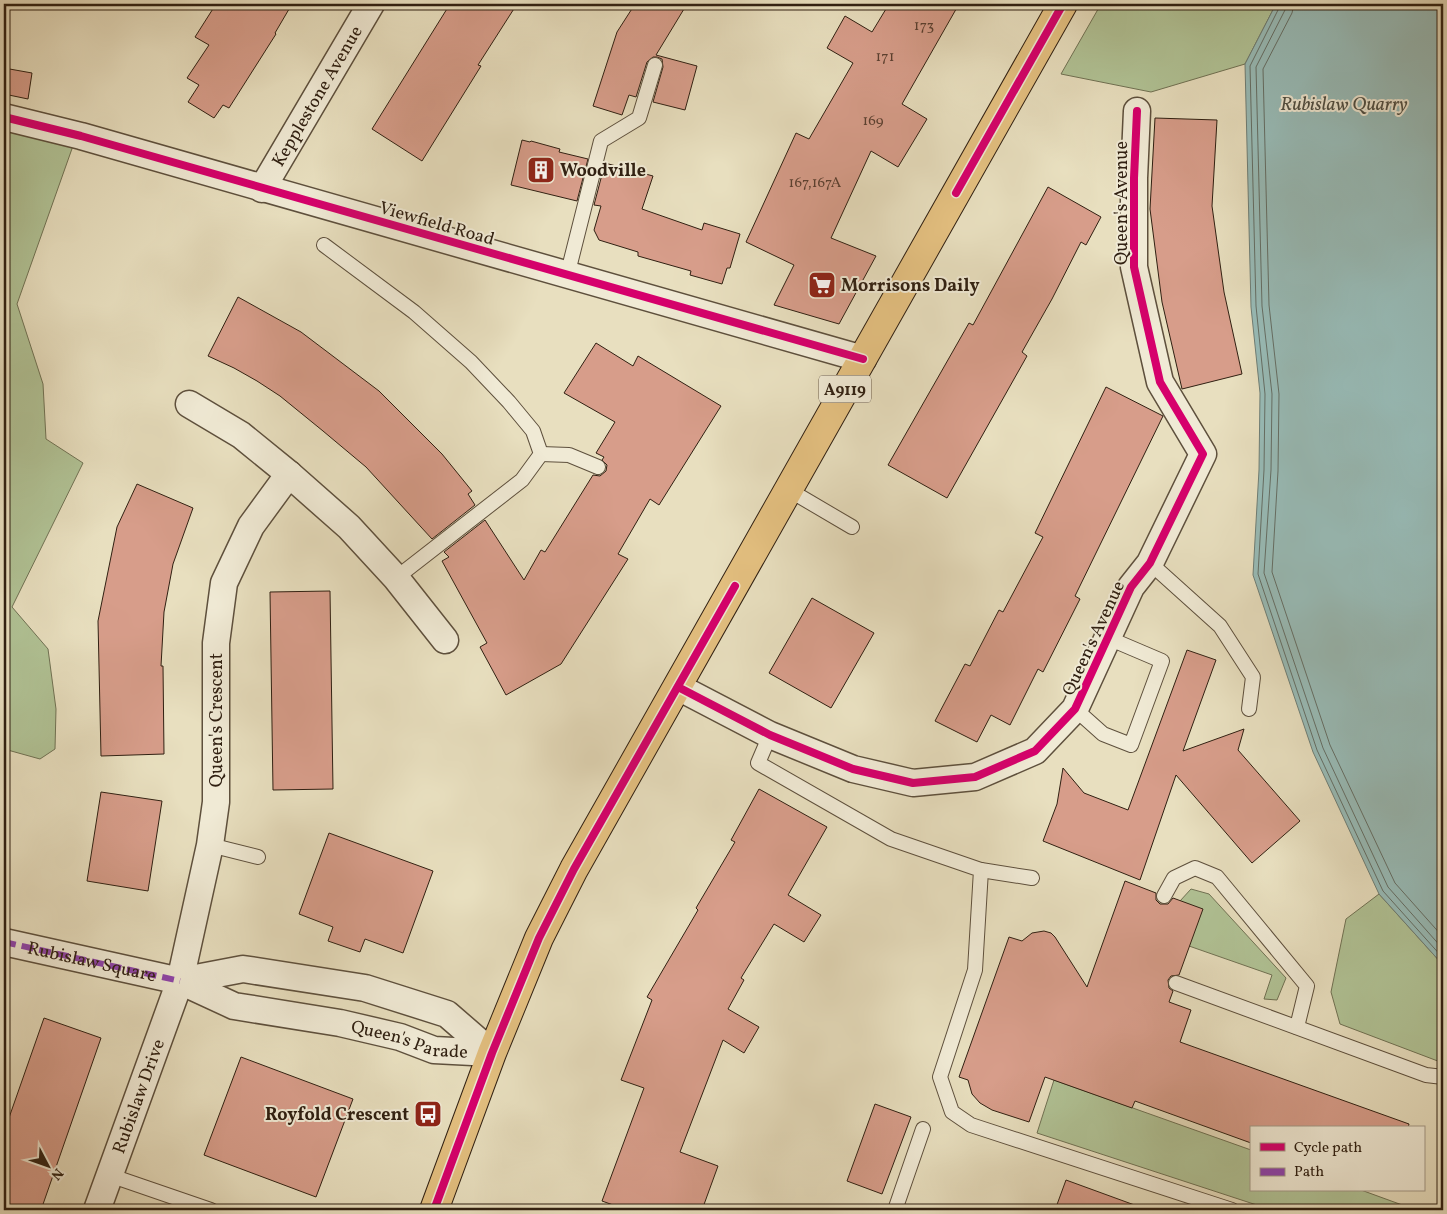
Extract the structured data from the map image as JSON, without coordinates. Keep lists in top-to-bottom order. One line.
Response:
{"streets":{"main road":["A9119"],"street":["Kepplestone Avenue","Queen's Avenue","Viewfield Road","Queen's Crescent","Rubislaw Square","Queen's Parade","Rubislaw Drive"]},"crossings":[["Kepplestone Avenue","Viewfield Road"],["Queen's Avenue","A9119"],["Viewfield Road","A9119"],["A9119","Queen's Parade"],["Queen's Crescent","Rubislaw Square"],["Queen's Crescent","Queen's Parade"],["Queen's Crescent","Rubislaw Drive"],["Rubislaw Square","Queen's Parade"],["Rubislaw Square","Rubislaw Drive"],["Queen's Parade","Rubislaw Drive"]],"water":["Rubislaw Quarry"],"places":{"building":["Woodville"],"supermarket":["Morrisons Daily"],"bus stop":["Royfold Crescent"]},"house_numbers":["173","171","169","167,167A"],"legend":["Cycle path","Path"],"north":"bottom right"}
